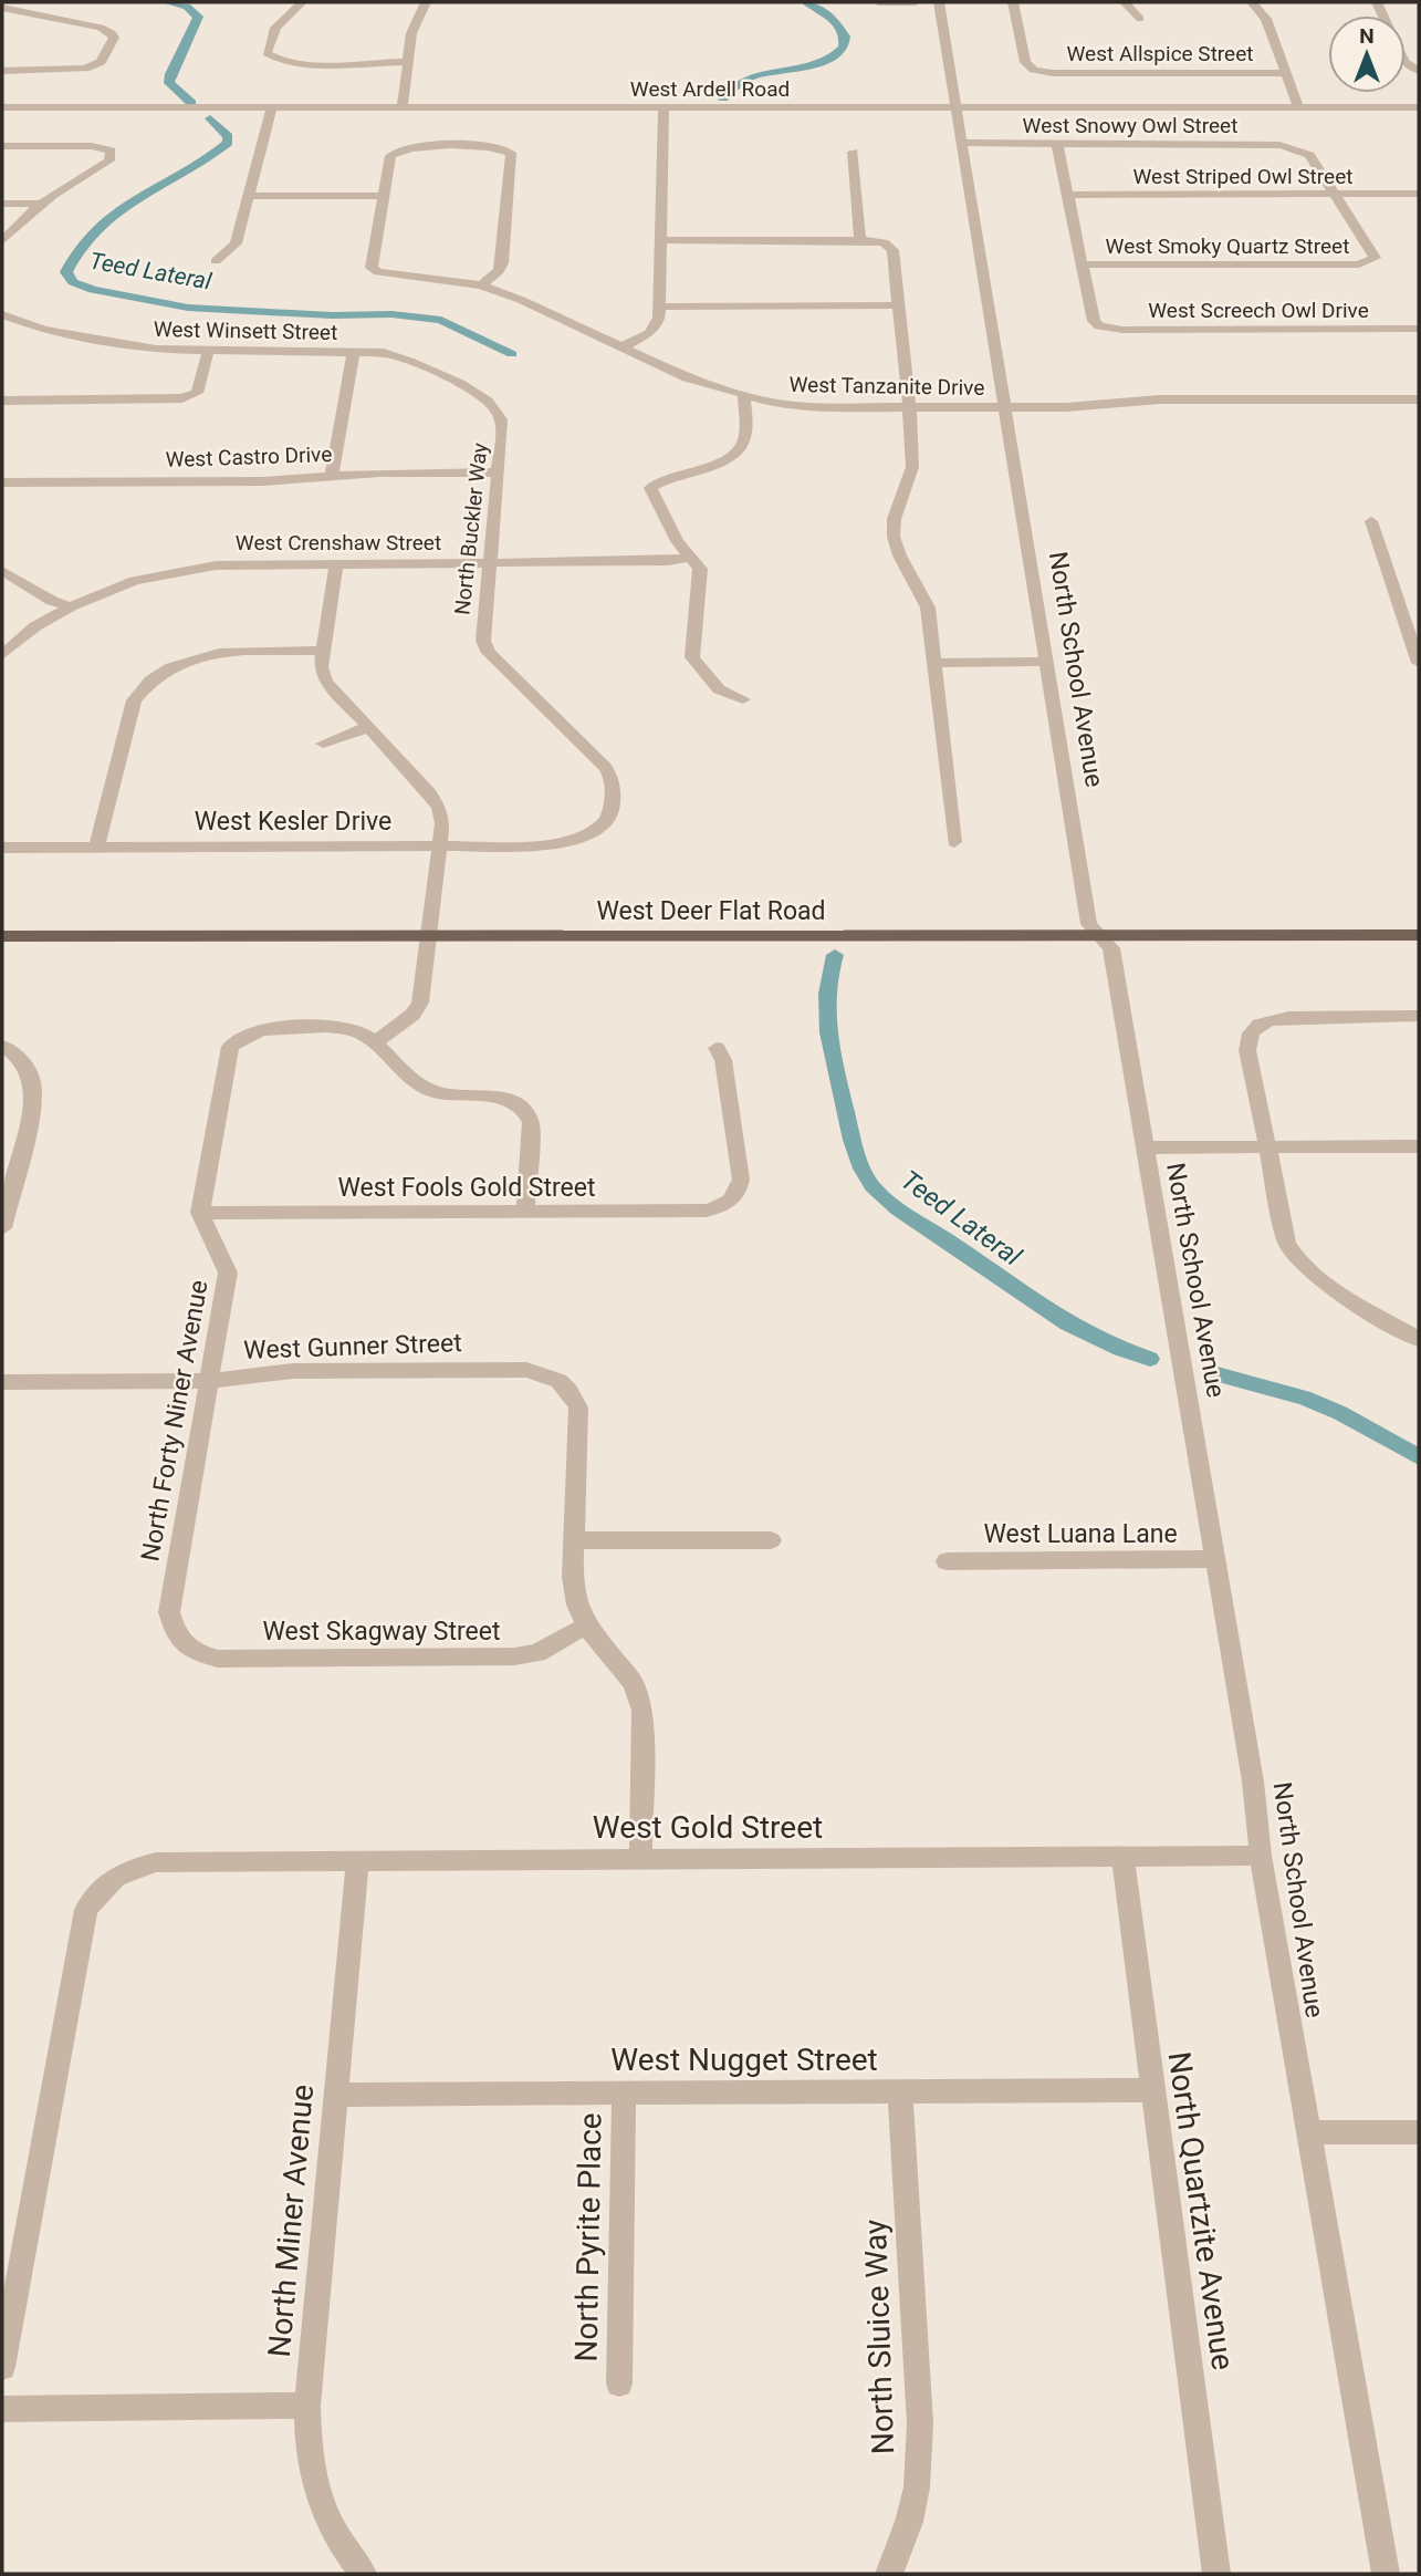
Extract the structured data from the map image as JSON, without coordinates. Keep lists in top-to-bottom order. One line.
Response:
{"streets":{"main road":["West Deer Flat Road"],"street":["West Allspice Street","West Ardell Road","West Snowy Owl Street","West Striped Owl Street","West Smoky Quartz Street","West Screech Owl Drive","West Winsett Street","West Tanzanite Drive","West Castro Drive","North Buckler Way","West Crenshaw Street","North School Avenue","West Kesler Drive","West Fools Gold Street","West Gunner Street","North Forty Niner Avenue","West Luana Lane","West Skagway Street","West Gold Street","West Nugget Street","North Quartzite Avenue","North Miner Avenue","North Pyrite Place","North Sluice Way"]},"crossings":[["West Ardell Road","North School Avenue"],["West Snowy Owl Street","West Striped Owl Street"],["West Snowy Owl Street","West Smoky Quartz Street"],["West Snowy Owl Street","North School Avenue"],["West Striped Owl Street","West Smoky Quartz Street"],["West Smoky Quartz Street","West Screech Owl Drive"],["West Winsett Street","North Buckler Way"],["West Tanzanite Drive","North School Avenue"],["West Castro Drive","North Buckler Way"],["North Buckler Way","West Crenshaw Street"],["North Buckler Way","West Kesler Drive"],["North School Avenue","West Deer Flat Road"],["North School Avenue","West Luana Lane"],["North School Avenue","West Gold Street"],["West Fools Gold Street","North Forty Niner Avenue"],["West Gunner Street","North Forty Niner Avenue"],["North Forty Niner Avenue","West Skagway Street"],["West Gold Street","North Quartzite Avenue"],["West Gold Street","North Miner Avenue"],["West Nugget Street","North Quartzite Avenue"],["West Nugget Street","North Miner Avenue"],["West Nugget Street","North Pyrite Place"],["West Nugget Street","North Sluice Way"]],"water":["Teed Lateral"],"north":"top"}
